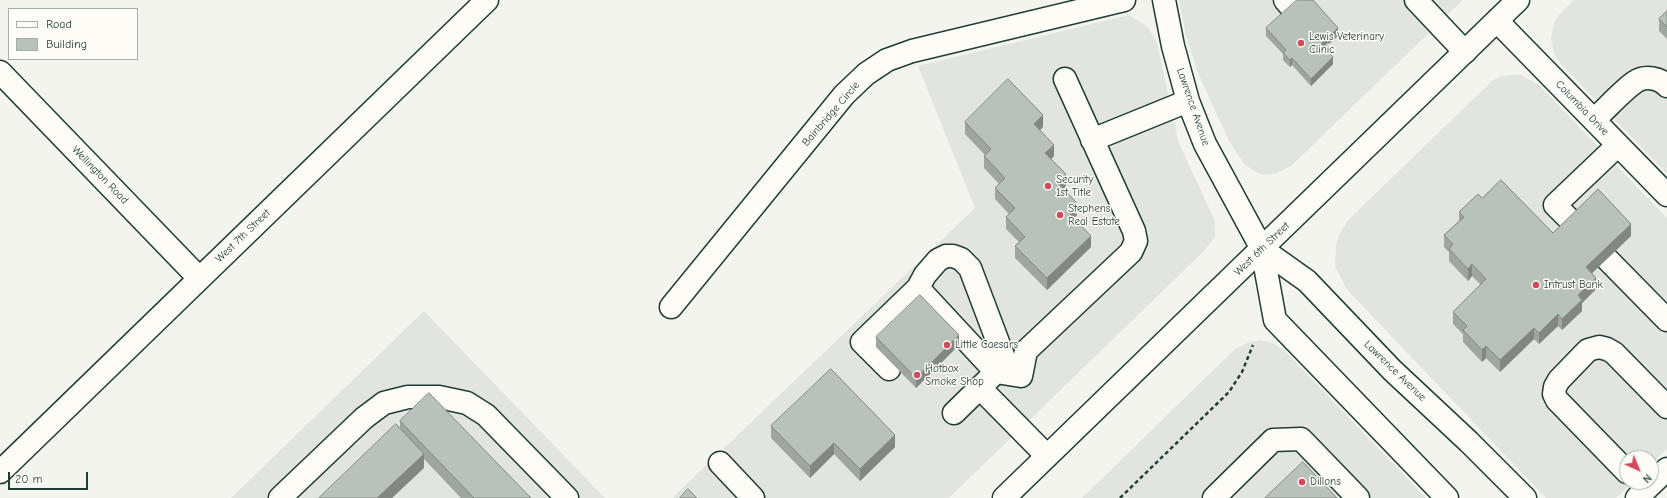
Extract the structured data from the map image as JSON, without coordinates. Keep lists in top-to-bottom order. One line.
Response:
{"streets":{"street":["Lawrence Avenue","Columbia Drive","Bainbridge Circle","Wellington Road","West 7th Street","West 6th Street"]},"crossings":[["Lawrence Avenue","West 6th Street"],["Columbia Drive","West 6th Street"],["Wellington Road","West 7th Street"]],"places":["Lewis Veterinary Clinic","Security 1st Title","Stephens Real Estate","Intrust Bank","Little Caesars","Hotbox Smoke Shop","Dillons"],"legend":["Road","Building"],"scale_bar":"20 m","north":"bottom right"}
